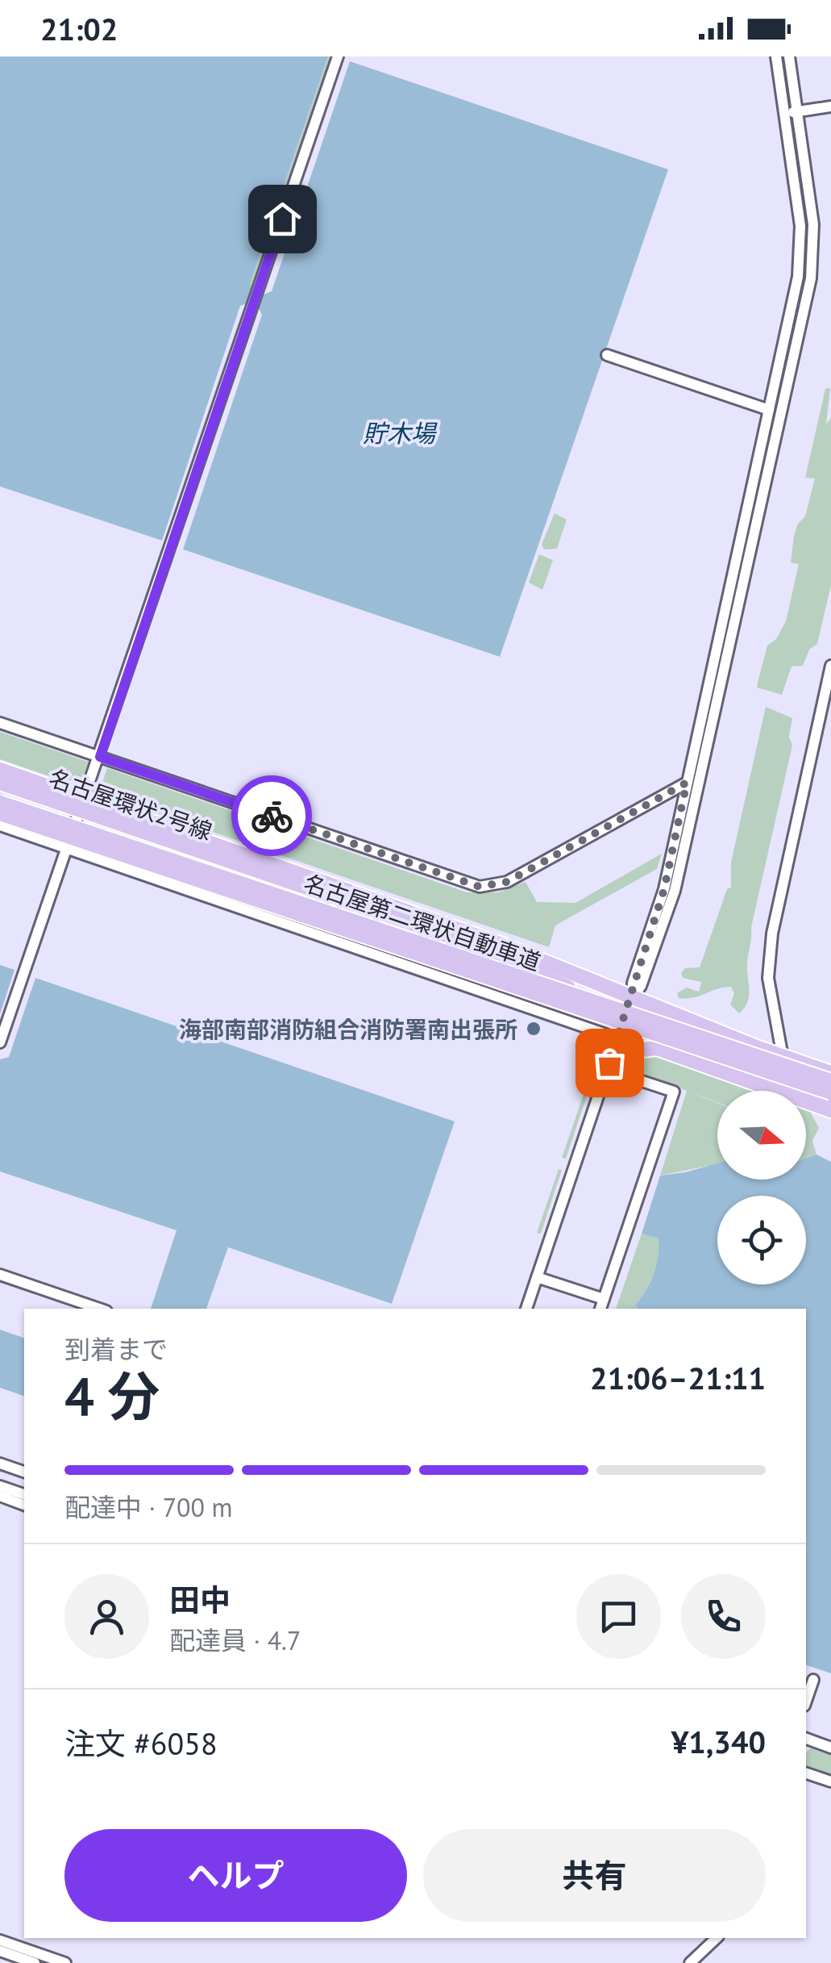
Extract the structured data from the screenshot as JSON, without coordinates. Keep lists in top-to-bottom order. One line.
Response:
{"streets":{"highway":["名古屋環状2号線","名古屋第二環状自動車道"]},"water":["貯木場"],"places":["海部南部消防組合消防署南出張所"],"north":"right","page":{"status":"21:02","heading":["4 分","到着まで","21:06–21:11"],"panel":["田中","配達員 · 4.7","注文 #6058","¥1,340"],"bar":"配達中 · 700 m","buttons":["ヘルプ","共有"]}}
